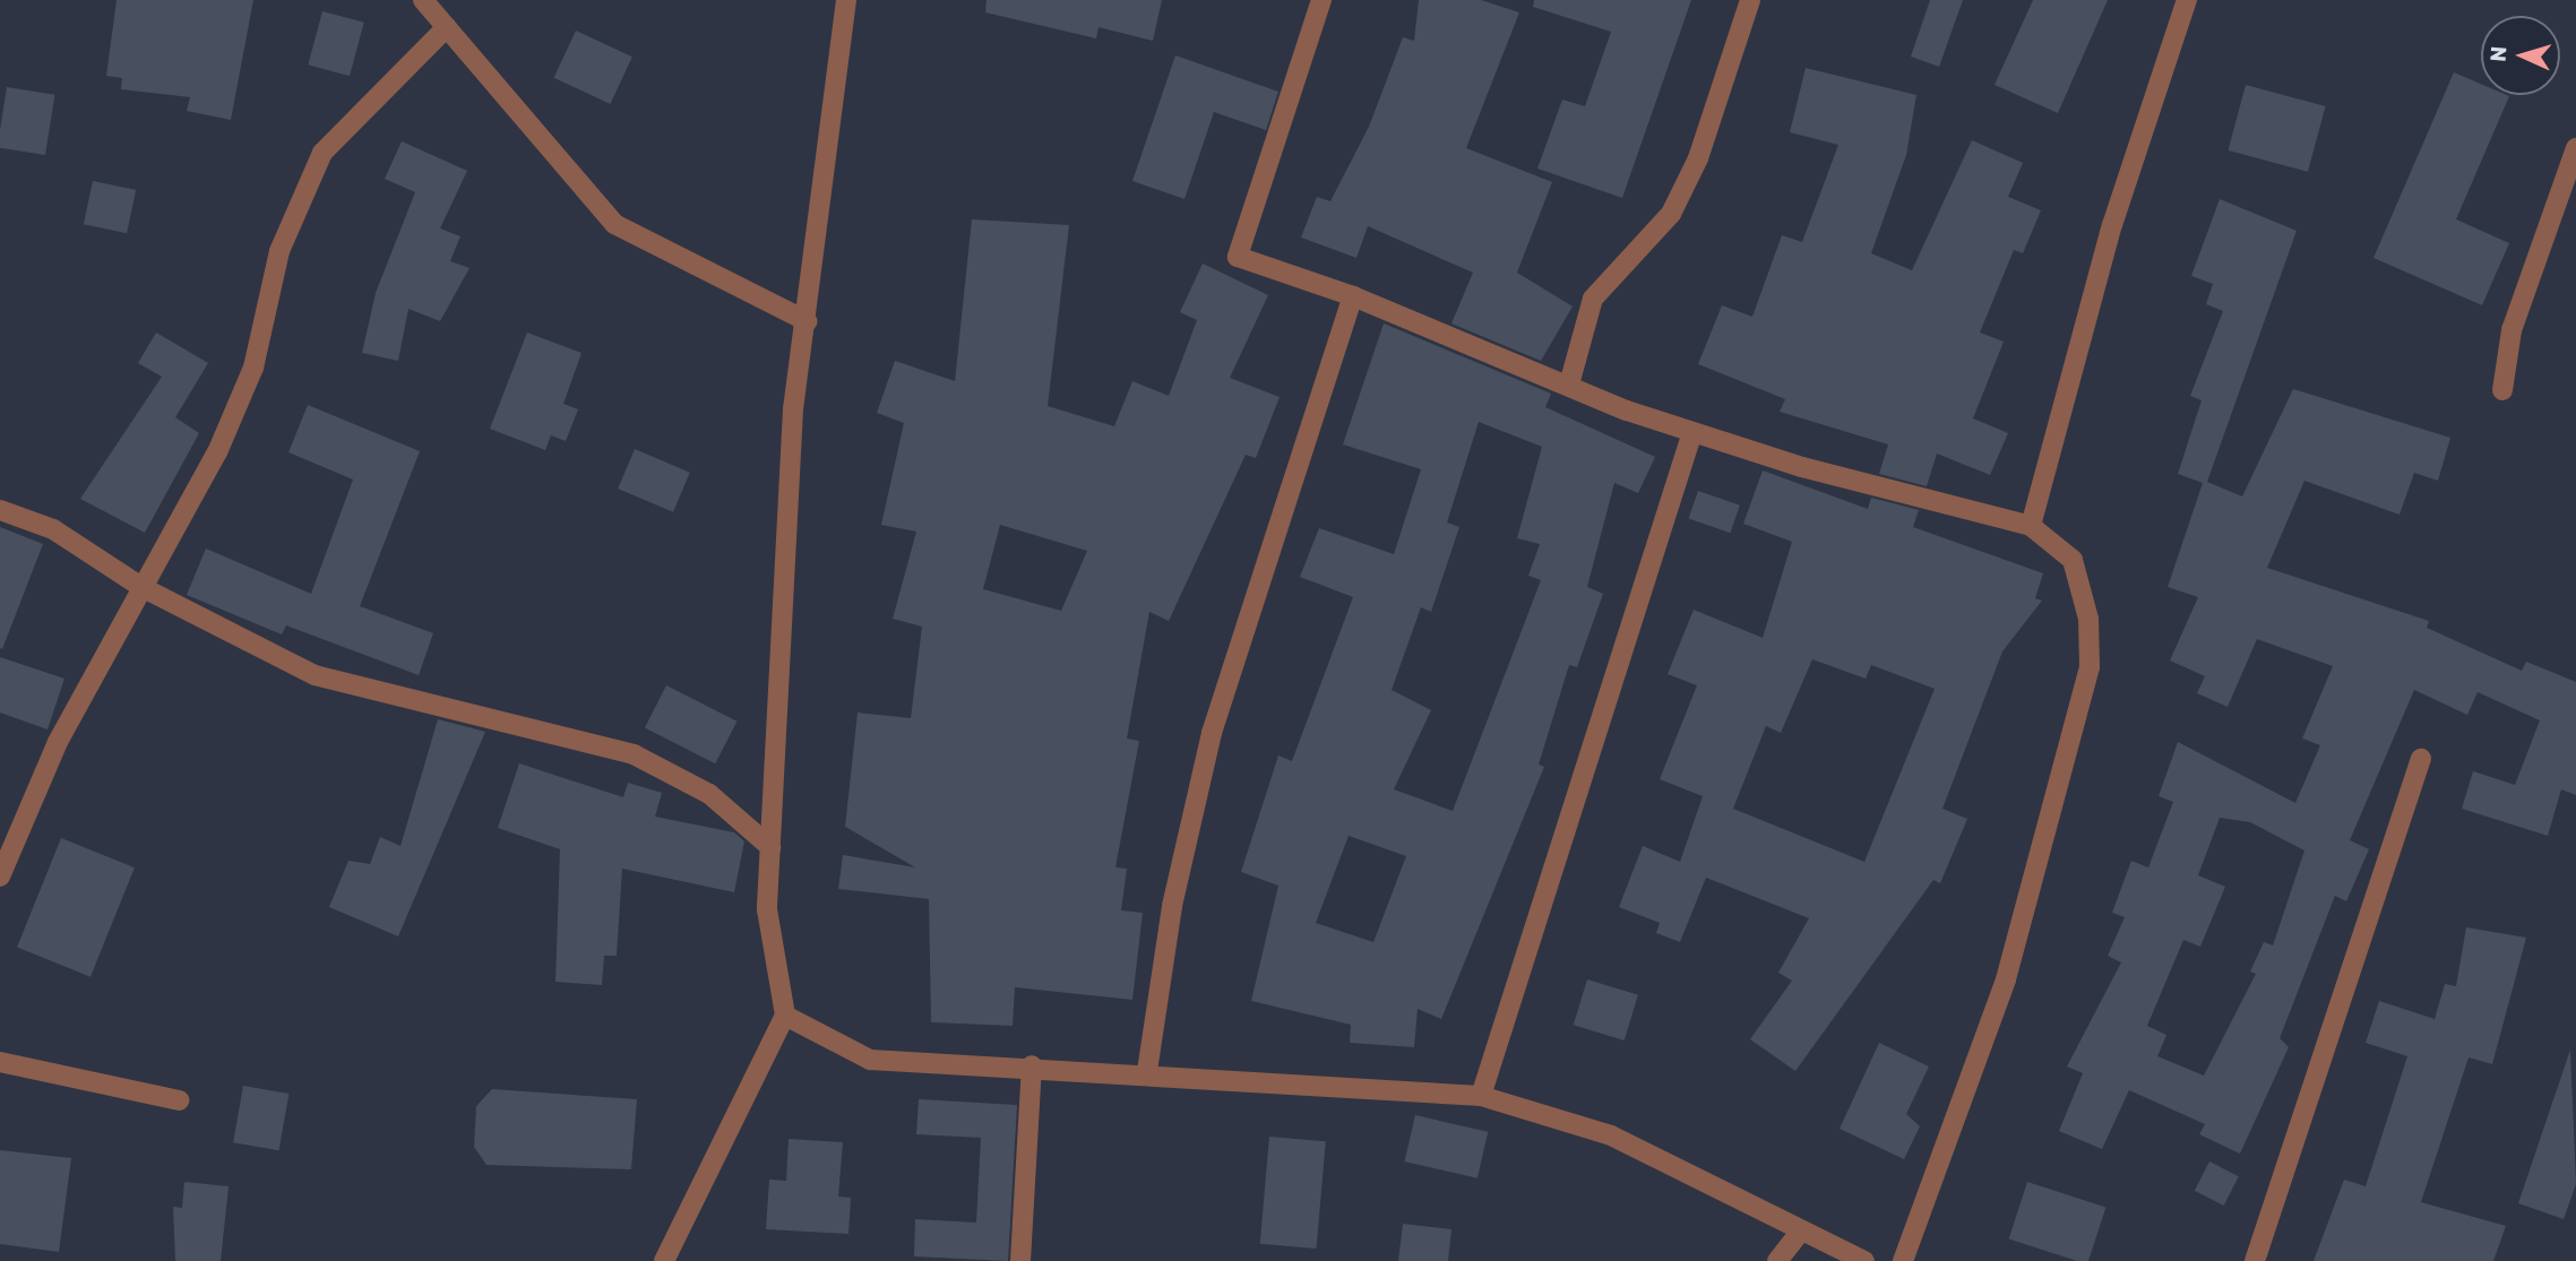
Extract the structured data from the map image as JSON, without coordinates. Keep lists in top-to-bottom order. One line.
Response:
{"north":"left"}
